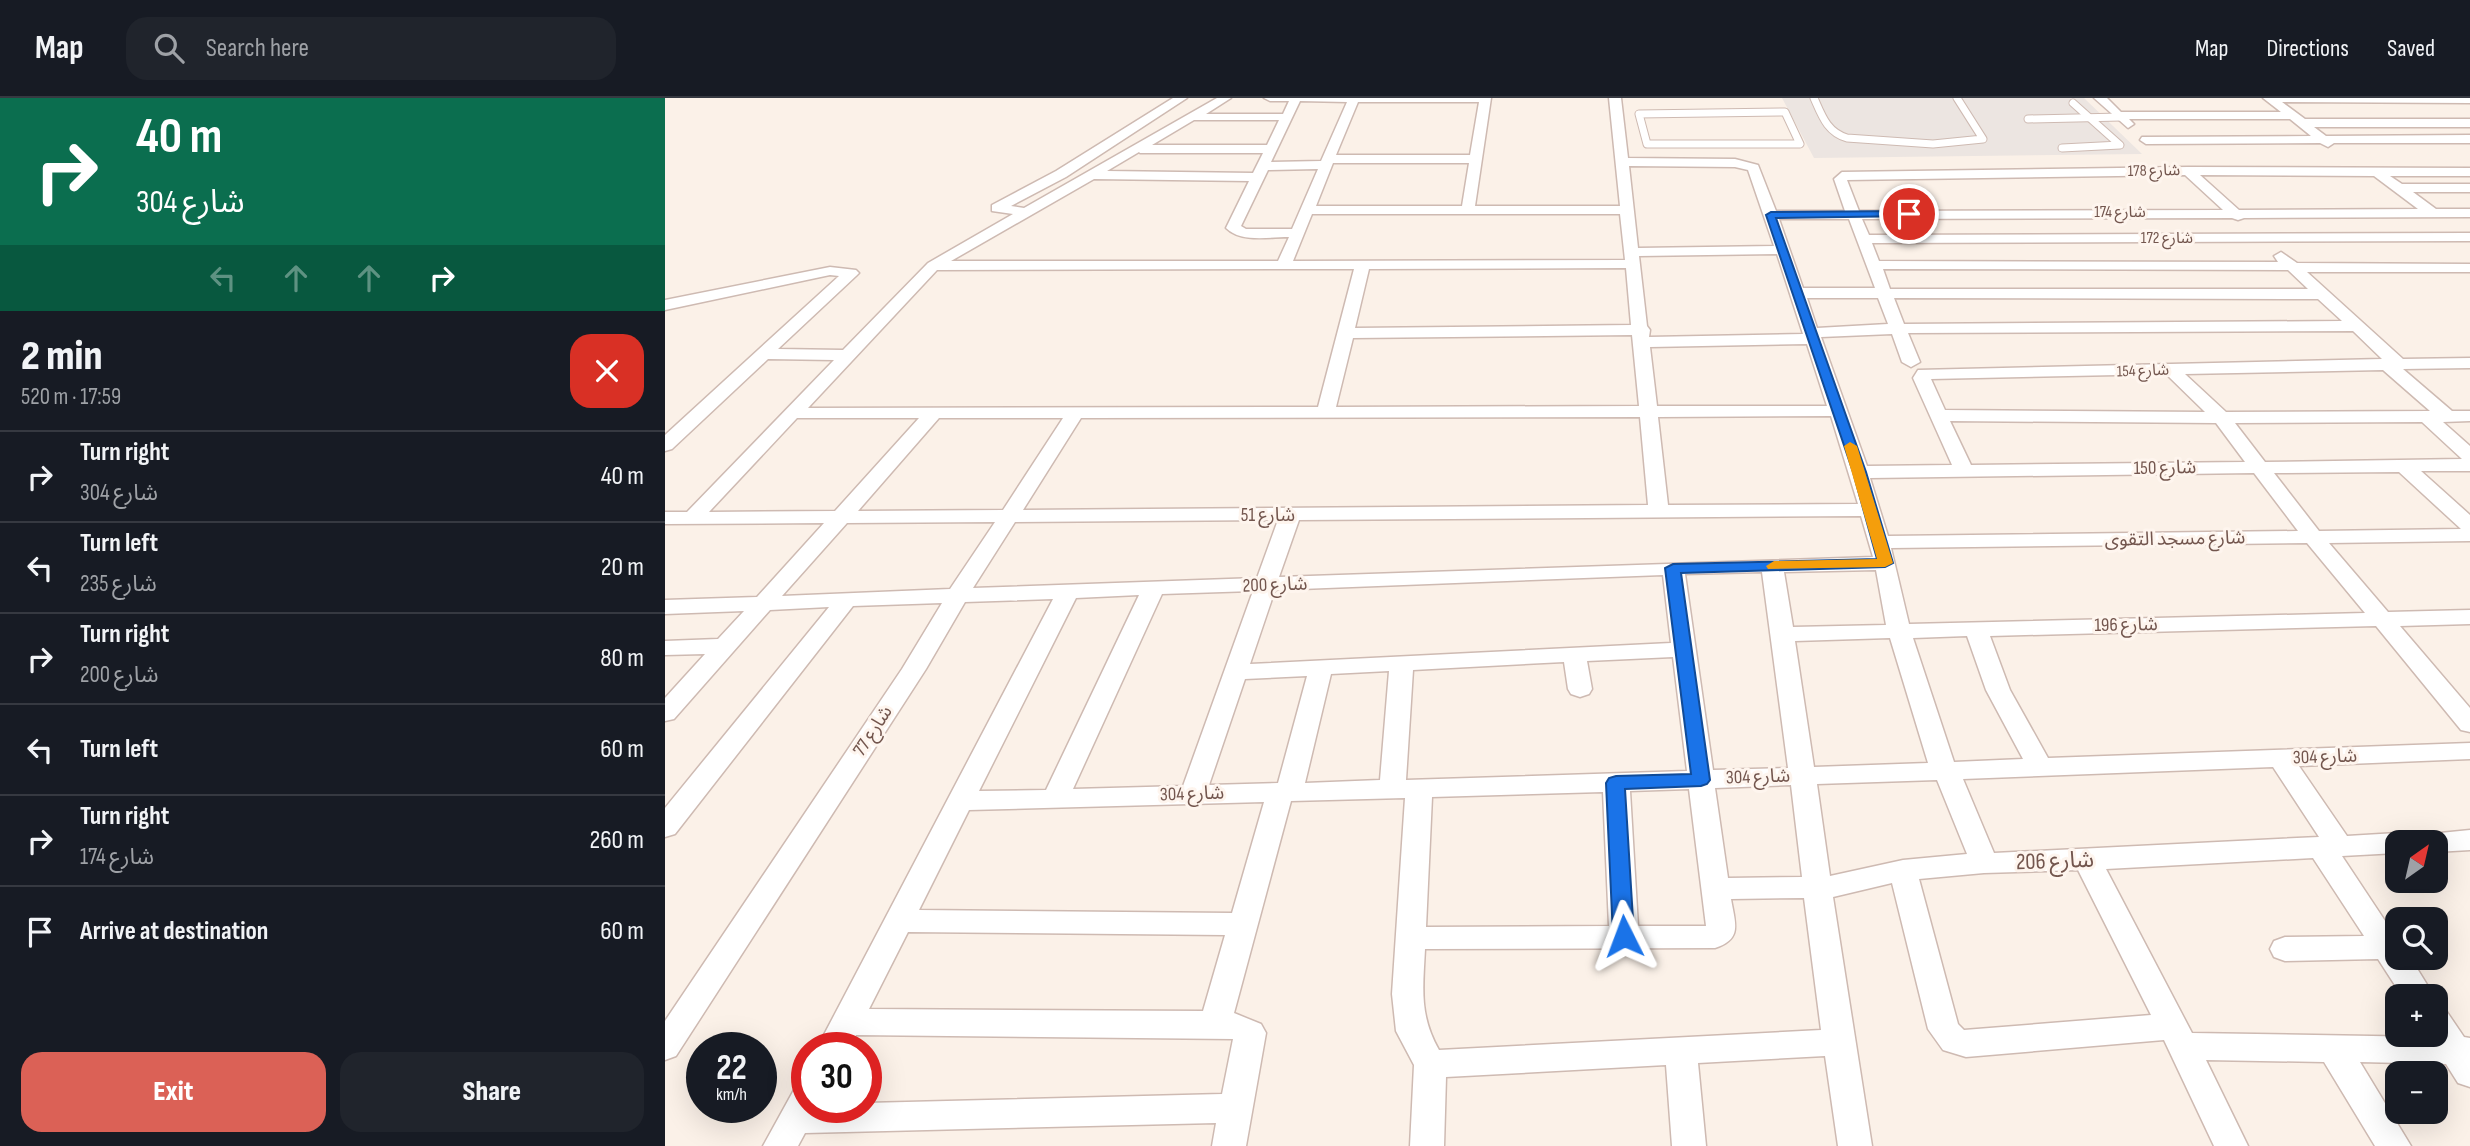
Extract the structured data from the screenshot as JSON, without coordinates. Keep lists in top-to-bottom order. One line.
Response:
{"streets":{"street":["شارع 178","شارع 174","شارع 172","شارع 154","شارع 150","شارع 51","شارع مسجد التقوى","شارع 200","شارع 196","شارع 77","شارع 304","شارع 206"]},"crossings":[["شارع 154","شارع 150"],["شارع 51","شارع 77"],["شارع مسجد التقوى","شارع 200"],["شارع 200","شارع 77"]],"north":"top right","page":{"header":"Map","search":"Search here","nav":["Map","Directions","Saved"],"turn":["40 m","شارع 304"],"heading":["2 min","520 m · 17:59"],"list":[{"name":"Turn right","note":"شارع 304","value":"40 m"},{"name":"Turn left","note":"شارع 235","value":"20 m"},{"name":"Turn right","note":"شارع 200","value":"80 m"},{"name":"Turn left","value":"60 m"},{"name":"Turn right","note":"شارع 174","value":"260 m"},{"name":"Arrive at destination","value":"60 m"}],"map_buttons":["+","−"],"speed":"22 km/h","limit":"30","buttons":["Exit","Share"]}}
